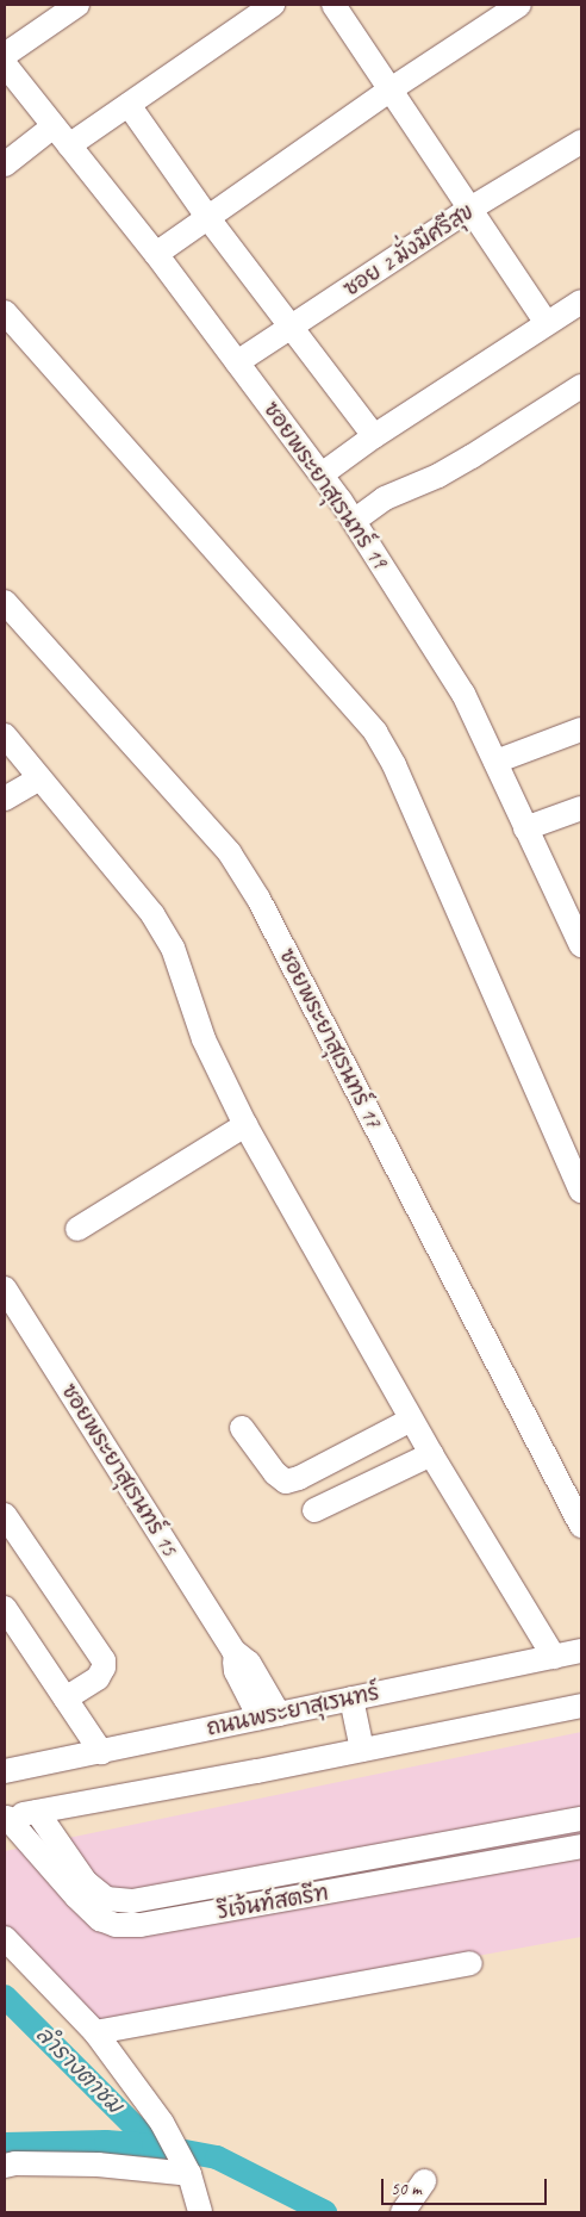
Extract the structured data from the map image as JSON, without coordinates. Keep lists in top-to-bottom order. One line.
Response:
{"streets":{"street":["ซอย 2 มั่งมีศรีสุข","ซอยพระยาสุเรนทร์ 19","ซอยพระยาสุเรนทร์ 17","ซอยพระยาสุเรนทร์ 15","ถนนพระยาสุเรนทร์","รีเจ้นท์สตรีท"]},"crossings":[["ซอย 2 มั่งมีศรีสุข","ซอยพระยาสุเรนทร์ 19"],["ซอยพระยาสุเรนทร์ 15","ถนนพระยาสุเรนทร์"]],"water":["ลำรางตาชม"],"scale_bar":"50 m"}
